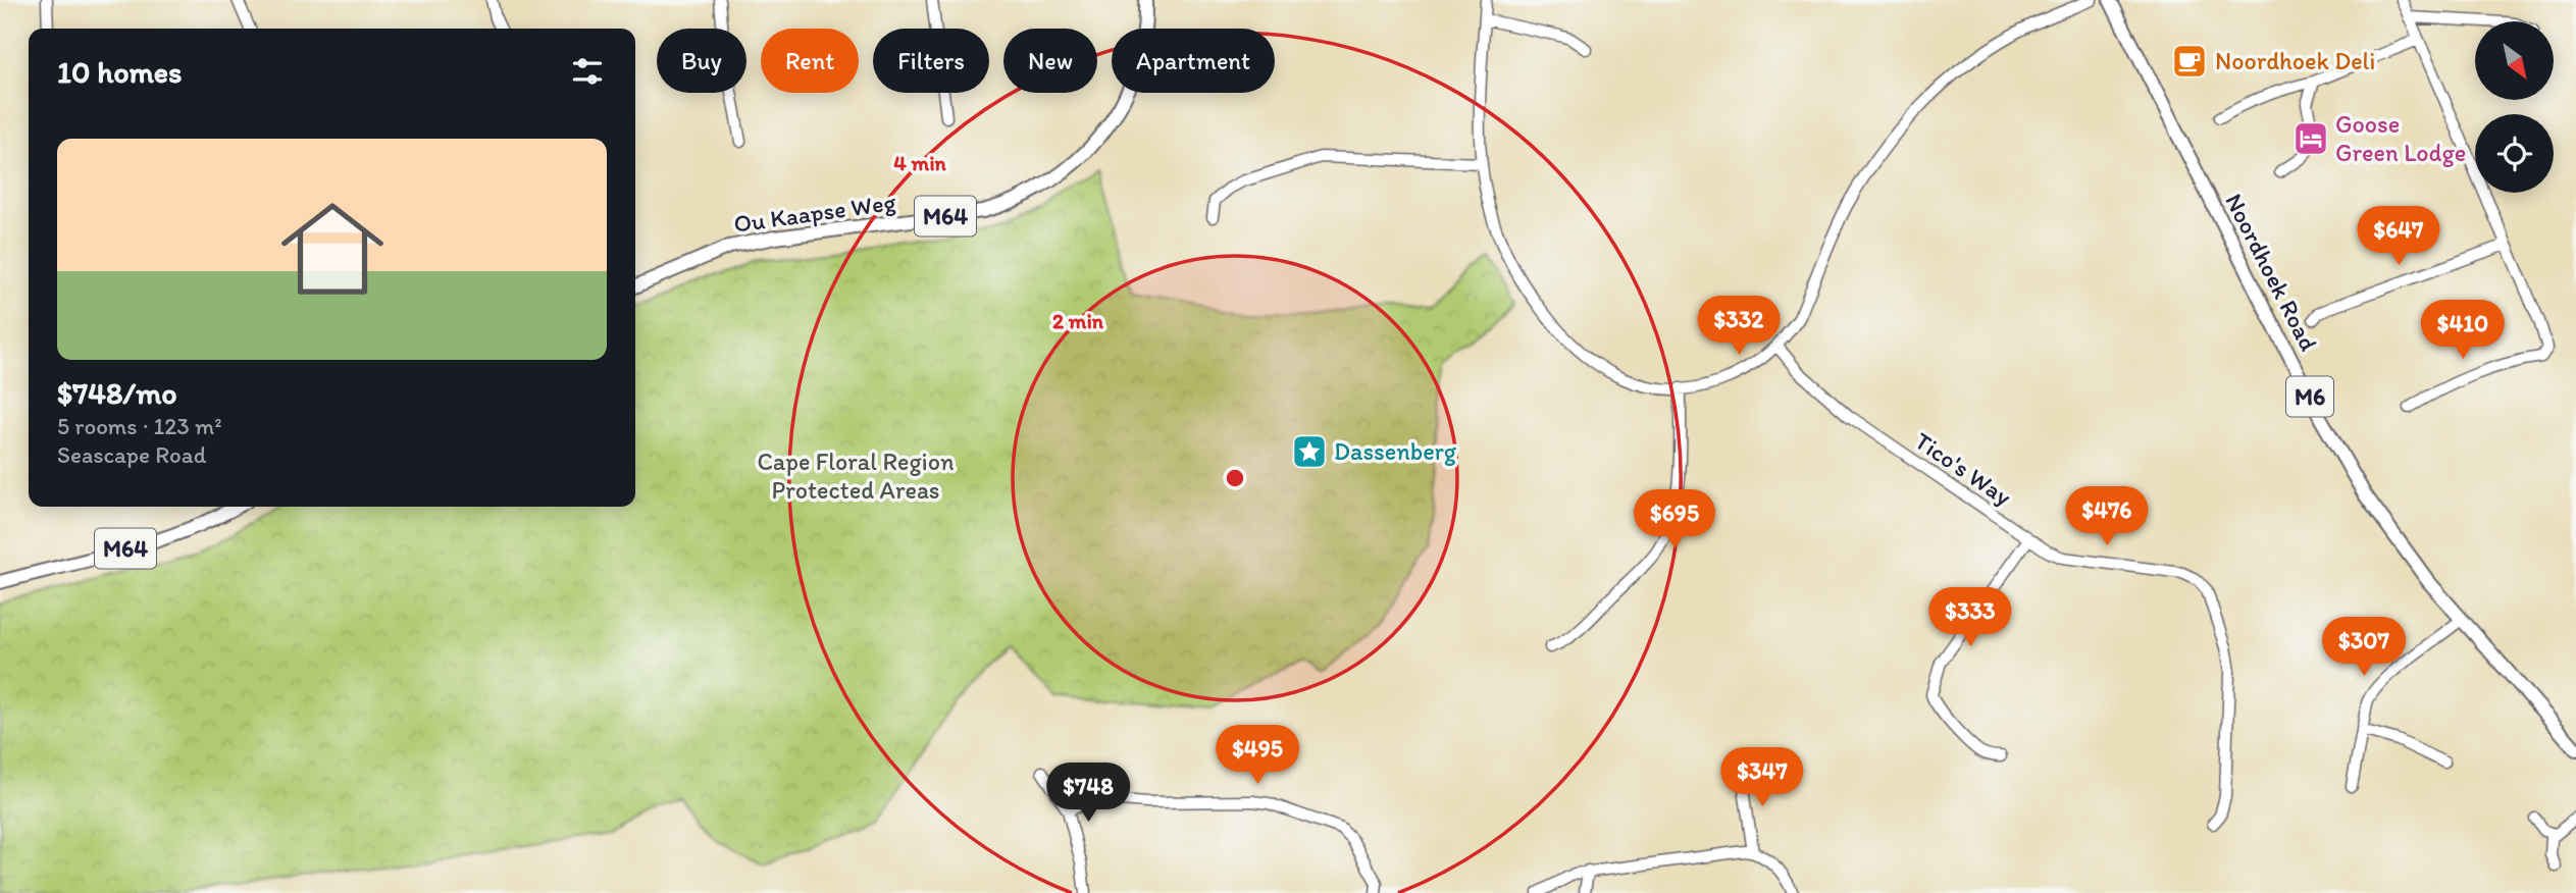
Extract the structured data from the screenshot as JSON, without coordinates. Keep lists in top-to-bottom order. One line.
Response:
{"streets":{"main road":["Ou Kaapse Weg","M64","Noordhoek Road","M6"],"street":["Tico's Way"]},"parks":["Cape Floral Region Protected Areas"],"places":{"cafe":["Noordhoek Deli"],"hotel":["Goose Green Lodge"],"place":["Dassenberg"]},"north":"bottom right","page":{"chip":["Buy","Rent","Filters","New","Apartment"],"heading":"10 homes","list":[{"name":"$748/mo","note":"5 rooms · 123 m² · Seascape Road"}],"price":["$647","$332","$410","$476","$695","$333","$307","$495","$347","$748"]},"rings":["4 min","2 min"]}
